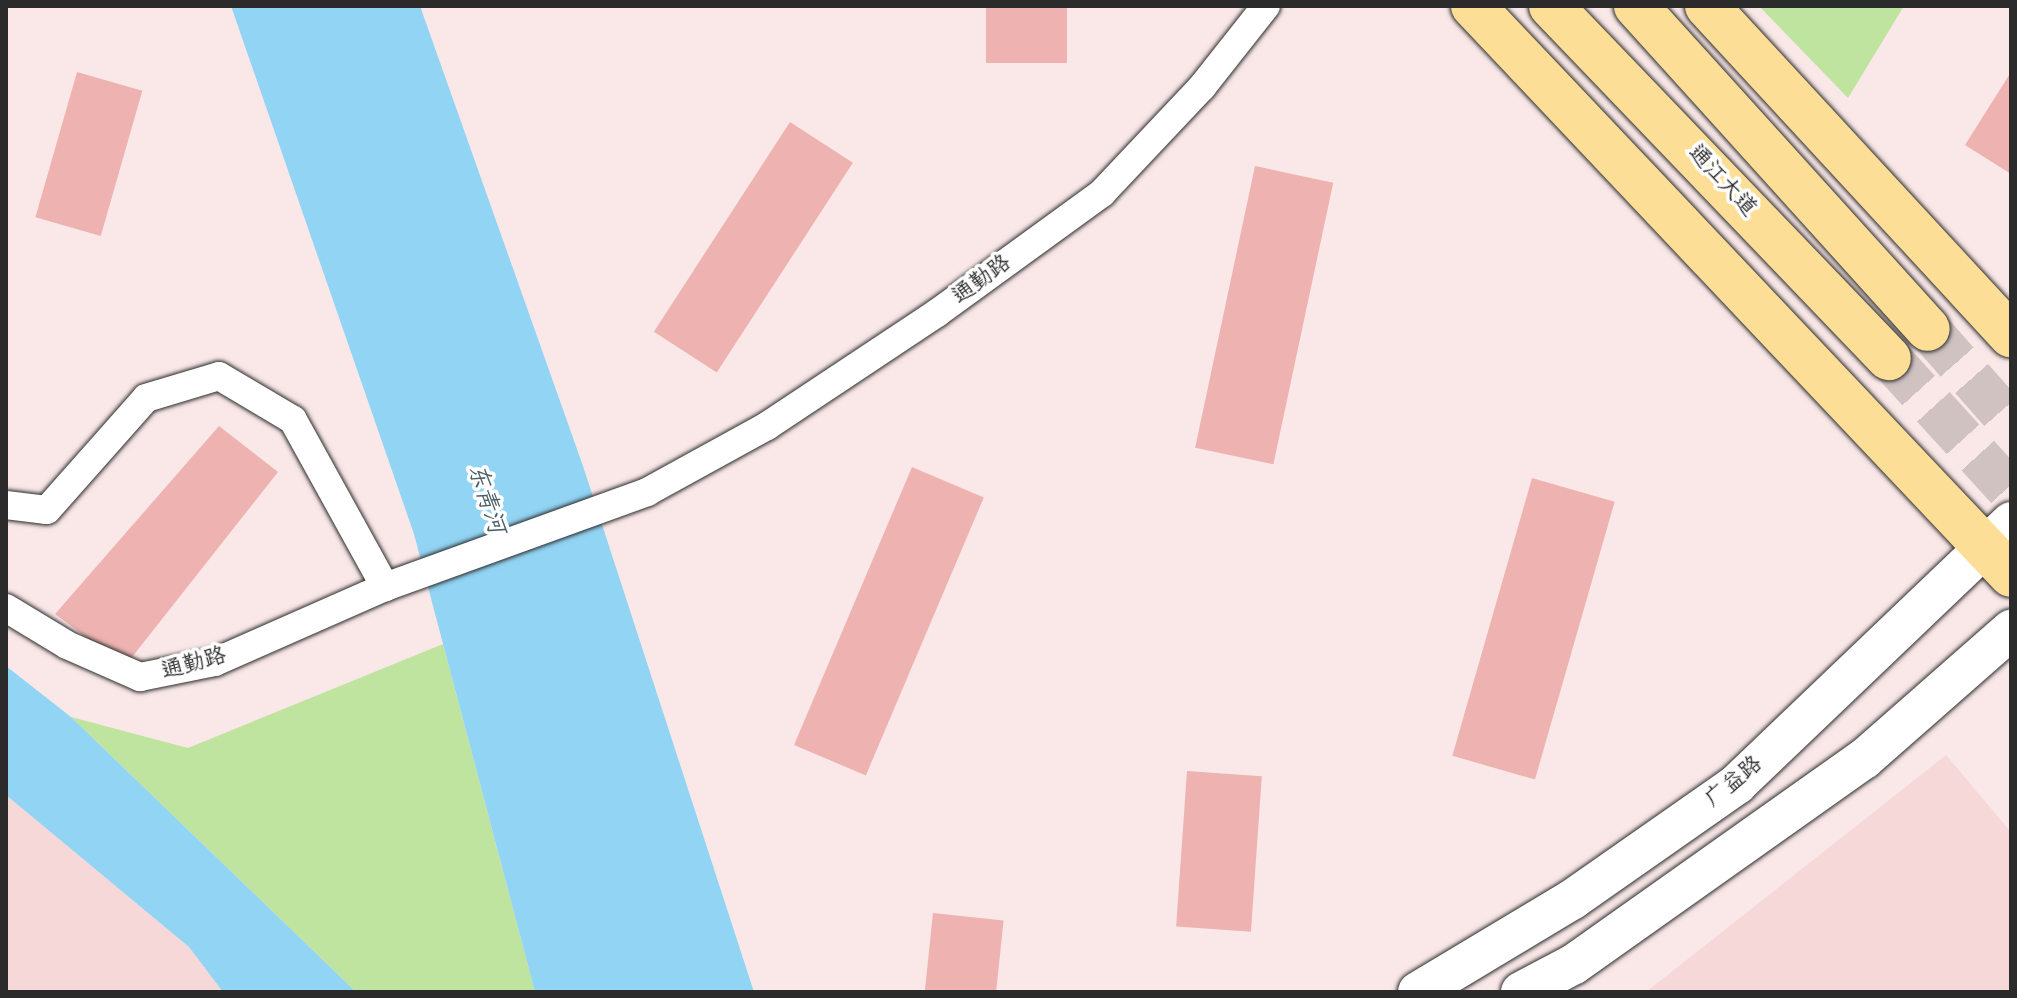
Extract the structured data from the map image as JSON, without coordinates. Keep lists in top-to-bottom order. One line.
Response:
{"streets":{"main road":["通江大道","广益路"],"street":["通勤路"]},"water":["东青河"]}
